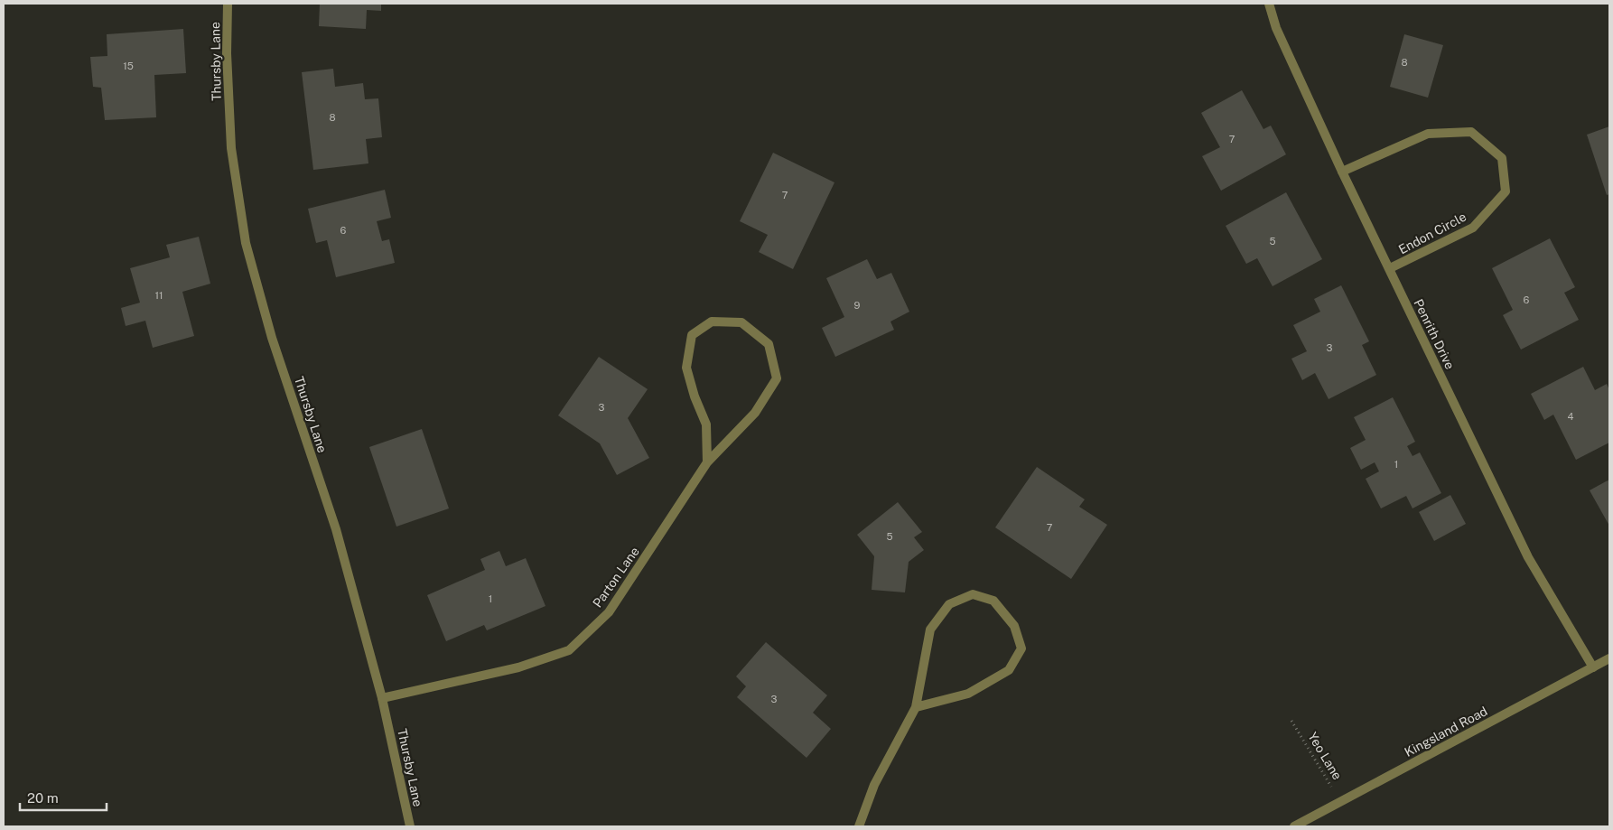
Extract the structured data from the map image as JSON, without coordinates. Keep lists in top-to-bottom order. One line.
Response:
{"streets":{"street":["Thursby Lane","Endon Circle","Penrith Drive","Parton Lane","Kingsland Road"],"path":["Yeo Lane"]},"crossings":[["Thursby Lane","Parton Lane"],["Endon Circle","Penrith Drive"],["Penrith Drive","Kingsland Road"],["Kingsland Road","Yeo Lane"]],"house_numbers":["8","15","8","7","7","6","5","11","6","9","3","3","4","1","7","5","1","3"],"scale_bar":"20 m"}
